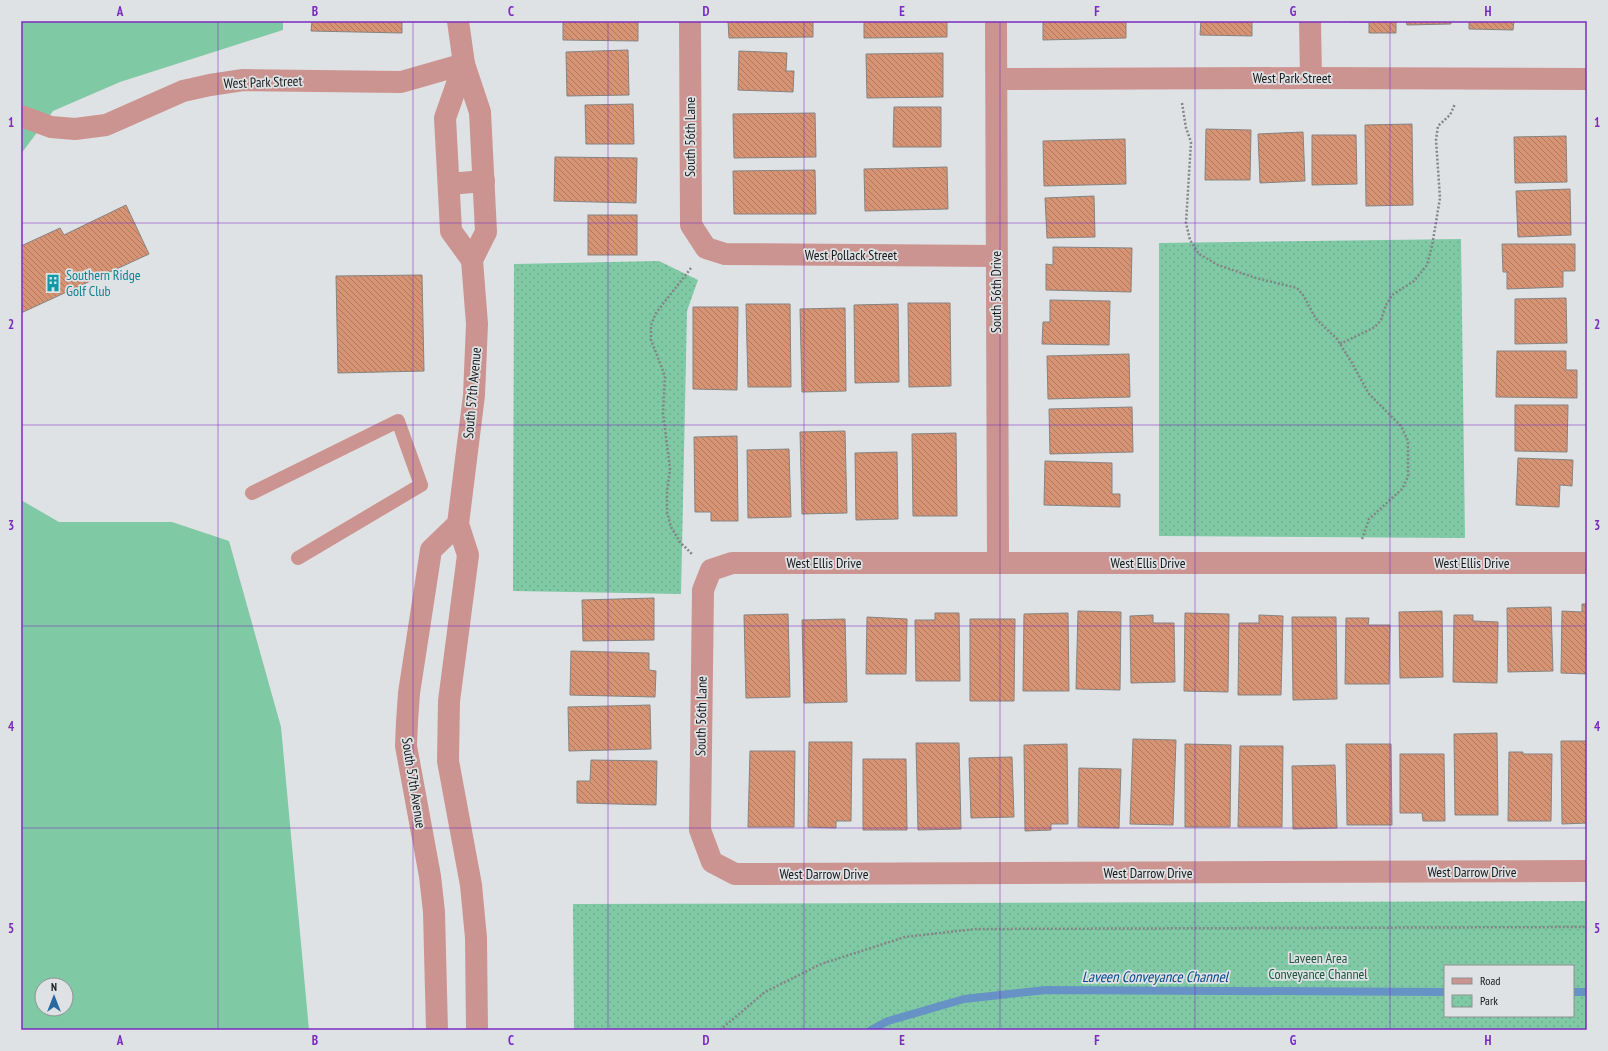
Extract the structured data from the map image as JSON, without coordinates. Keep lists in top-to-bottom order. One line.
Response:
{"streets":{"street":["West Park Street","South 56th Lane","West Pollack Street","South 56th Drive","South 57th Avenue","West Ellis Drive","West Darrow Drive"]},"crossings":[["West Park Street","South 56th Drive"],["South 56th Lane","West Pollack Street"],["South 56th Lane","West Ellis Drive"],["South 56th Lane","West Darrow Drive"],["West Pollack Street","South 56th Drive"],["South 56th Drive","West Ellis Drive"]],"water":["Laveen Conveyance Channel"],"parks":["Laveen Area Conveyance Channel"],"places":{"building":["Southern Ridge Golf Club"]},"legend":["Road","Park"],"north":"top","grid":{"columns":["A","B","C","D","E","F","G","H"],"rows":["1","2","3","4","5"]}}
